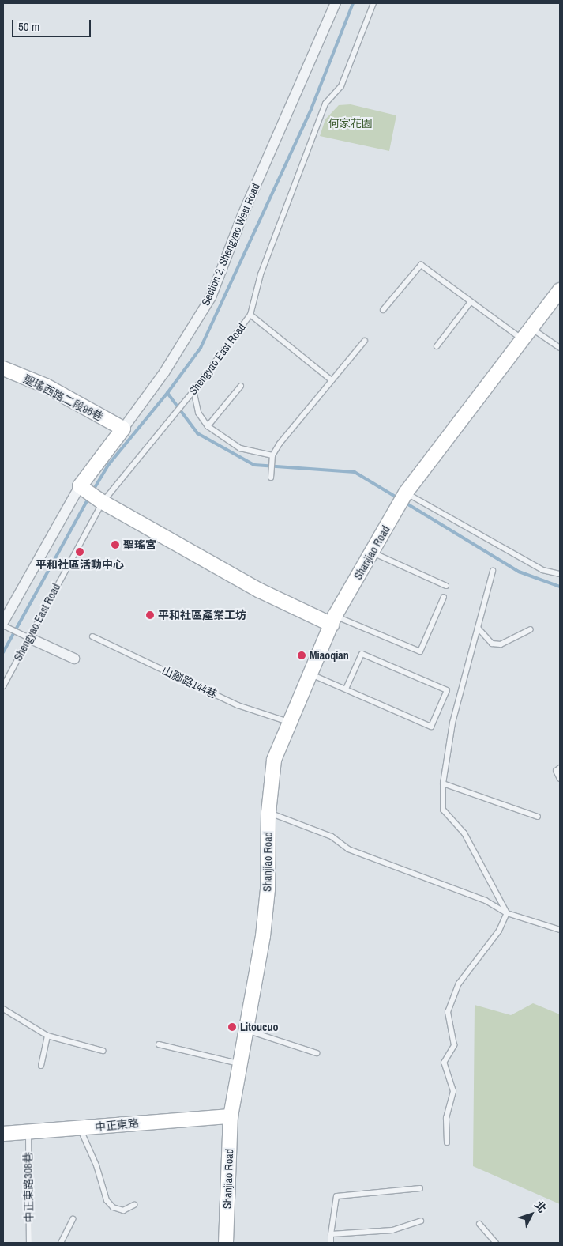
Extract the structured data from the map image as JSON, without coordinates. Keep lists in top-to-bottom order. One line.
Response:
{"streets":{"main road":["Section 2, Shengyao West Road","聖瑤西路二段96巷","Shanjiao Road","中正東路"],"lane":["Shengyao East Road","山腳路144巷","中正東路308巷"]},"crossings":[["Section 2, Shengyao West Road","聖瑤西路二段96巷"],["Shanjiao Road","山腳路144巷"],["Shanjiao Road","中正東路"],["中正東路","中正東路308巷"]],"parks":["何家花園"],"places":["聖瑤宮","平和社區活動中心","平和社區產業工坊","Miaoqian","Litoucuo"],"scale_bar":"50 m","north":"top right"}
